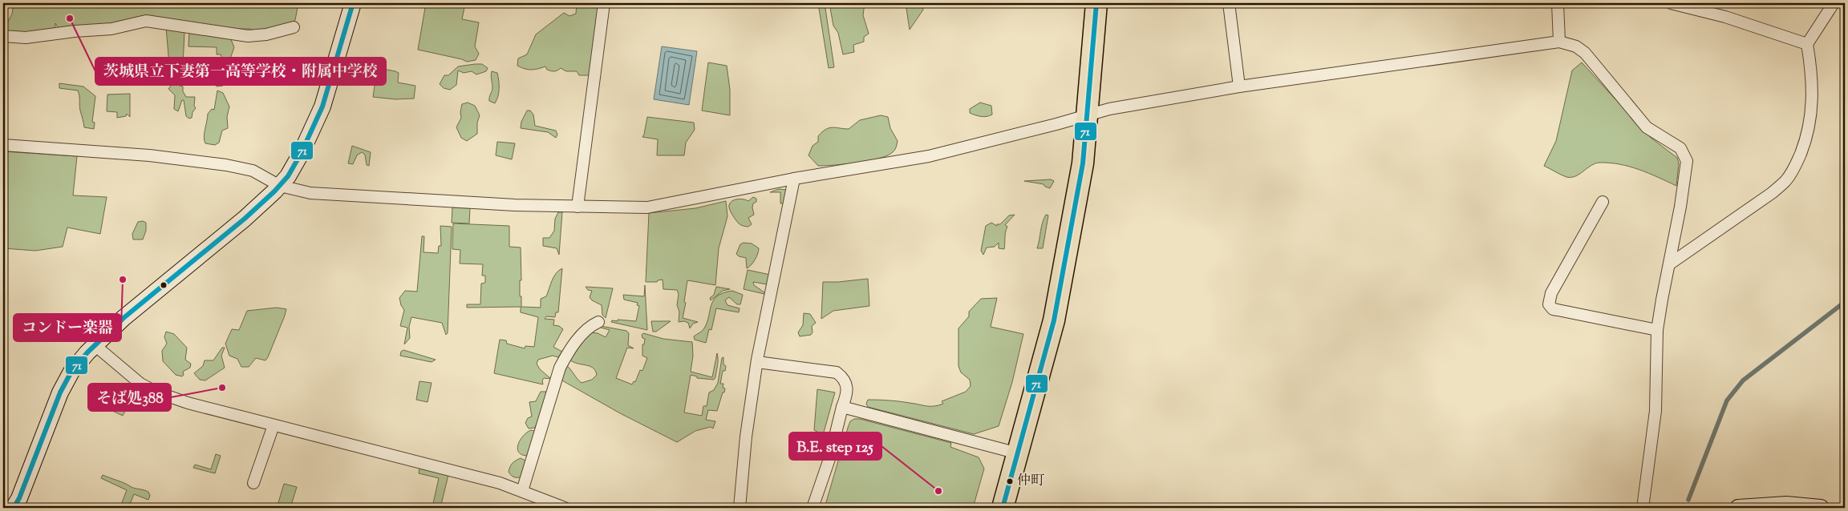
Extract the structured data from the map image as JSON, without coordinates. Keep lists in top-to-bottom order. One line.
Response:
{"places":["茨城県立下妻第一高等学校・附属中学校","コンドー楽器","そば処388","仲町","B.E. step 125"],"lines":["transit line 71"]}
